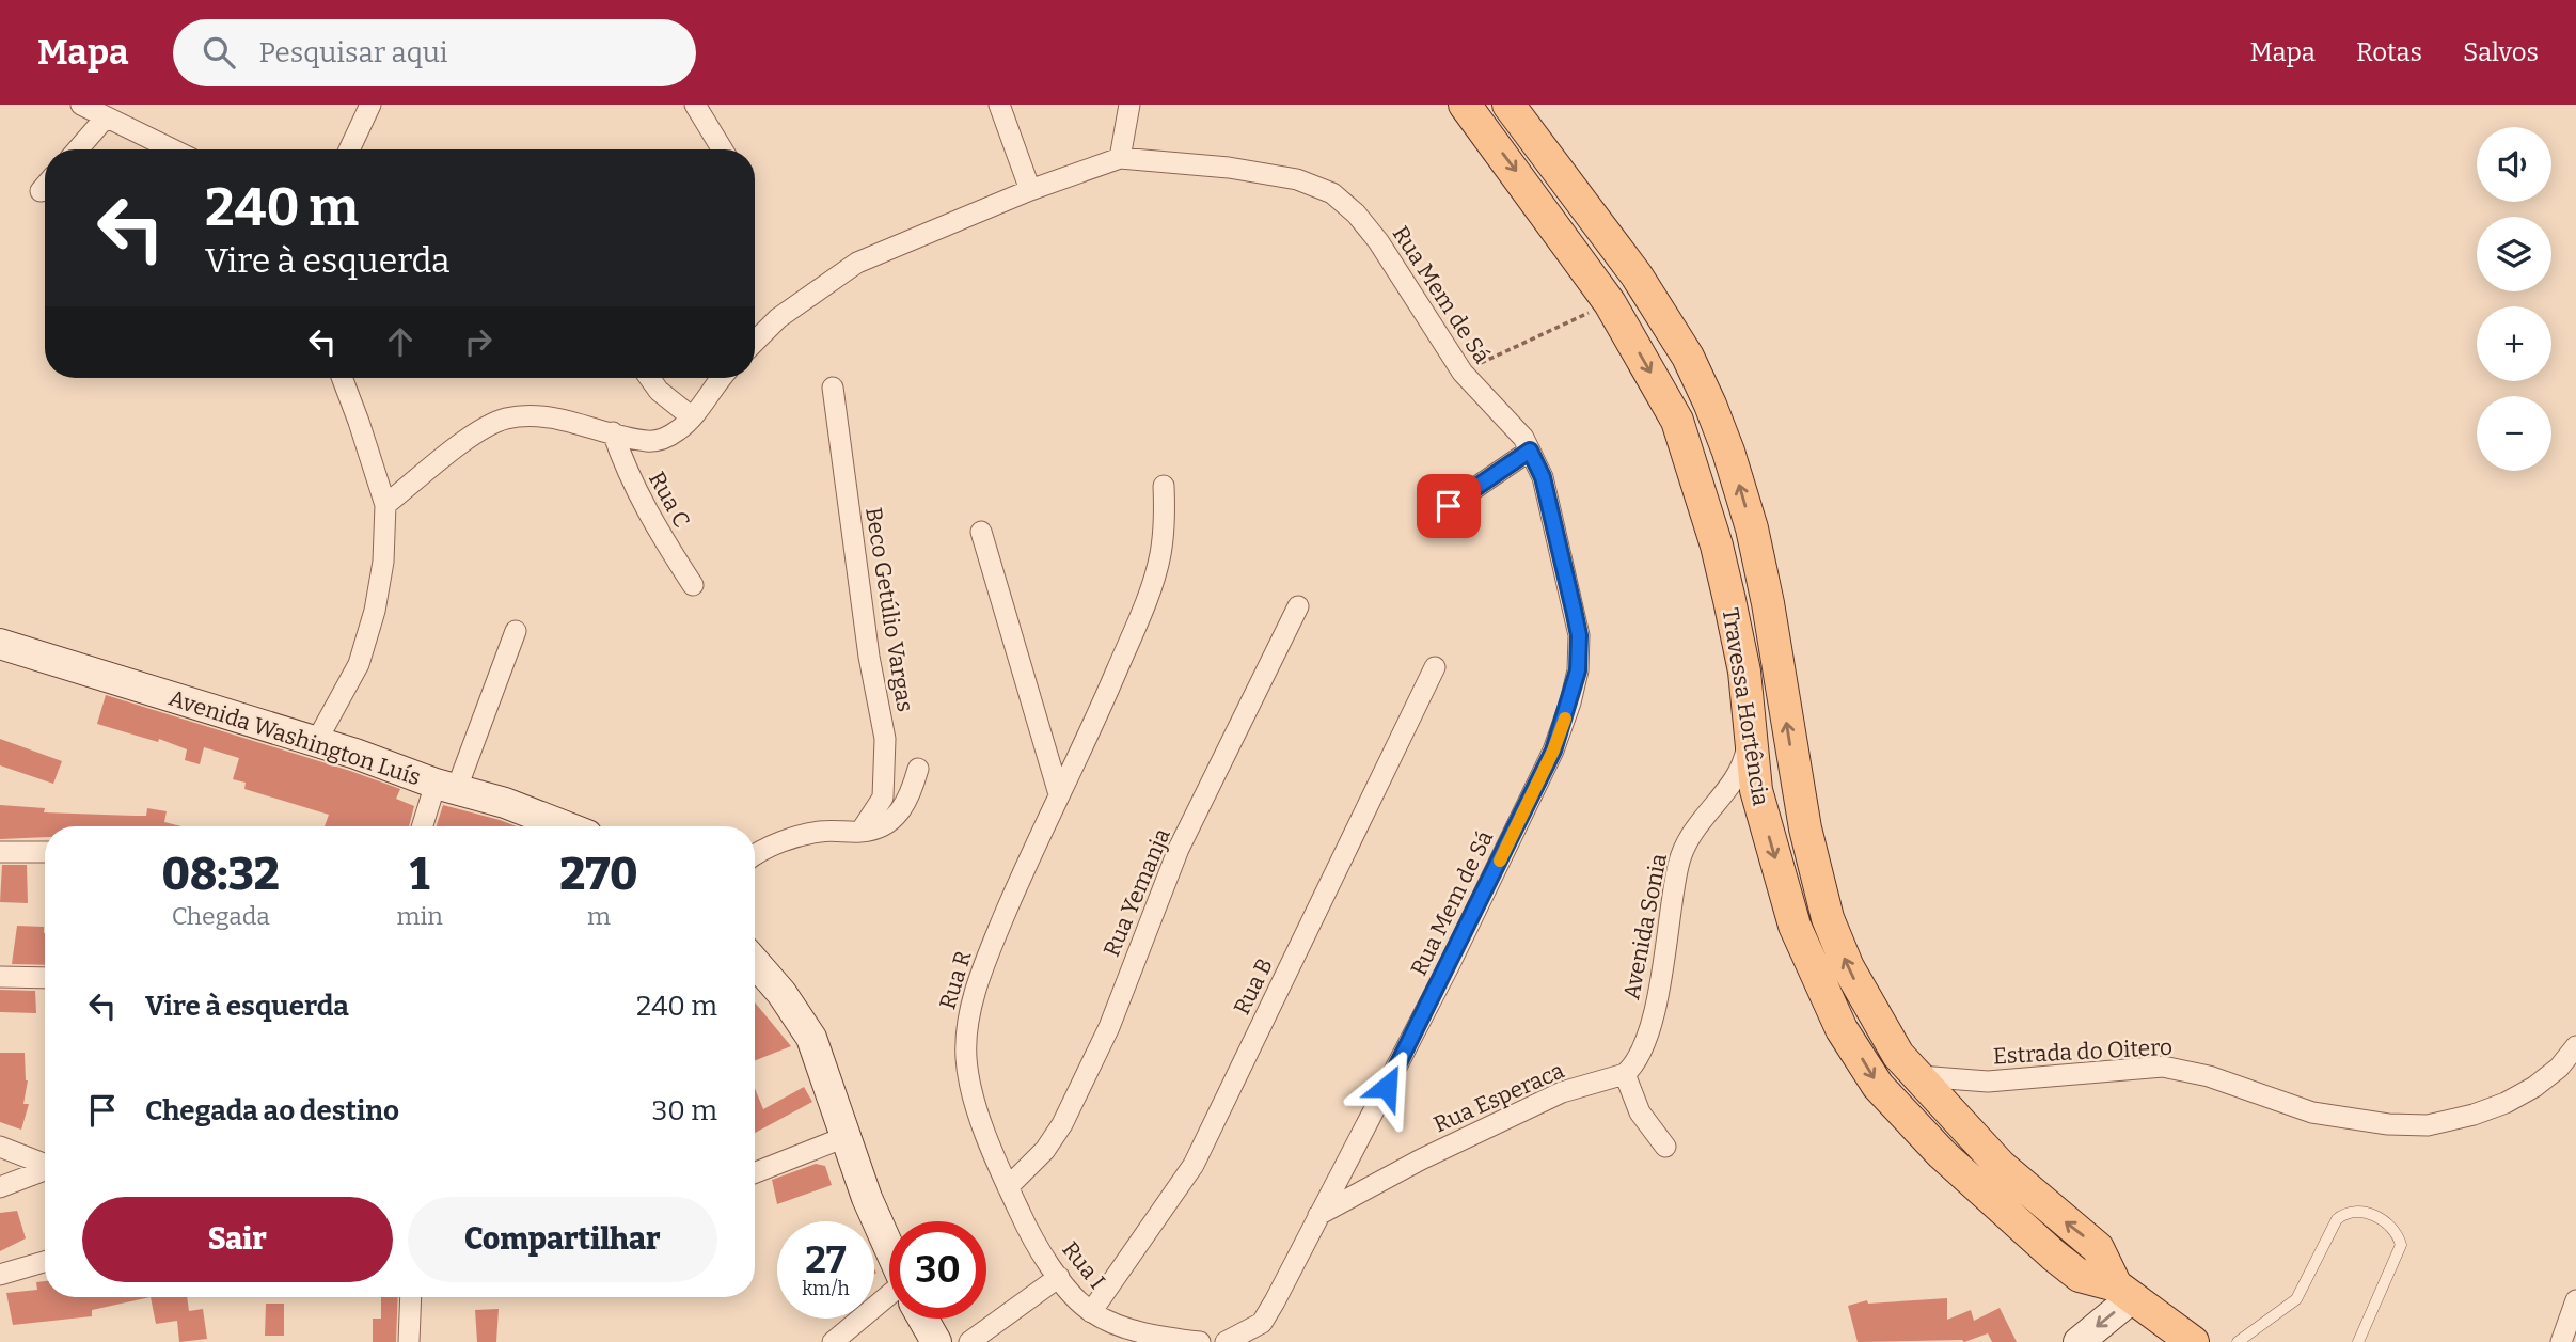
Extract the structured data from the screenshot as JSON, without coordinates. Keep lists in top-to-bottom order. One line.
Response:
{"streets":{"main road":["Travessa Hortência","Avenida Washington Luís"],"street":["Rua Mem de Sá","Rua C","Beco Getúlio Vargas","Rua Yemanja","Avenida Sonia","Rua R","Rua B","Estrada do Oitero","Rua Esperaca","Rua I"]},"crossings":[["Rua Mem de Sá","Rua Esperaca"],["Travessa Hortência","Avenida Sonia"],["Travessa Hortência","Estrada do Oitero"],["Rua Yemanja","Rua R"],["Rua Yemanja","Rua I"],["Avenida Sonia","Rua Esperaca"],["Rua R","Rua I"],["Rua B","Rua I"]],"page":{"header":"Mapa","search":"Pesquisar aqui","nav":["Mapa","Rotas","Salvos"],"map_buttons":["+","−"],"turn":["240 m","Vire à esquerda"],"eta":["08:32","Chegada","1","min","270","m"],"list":[{"name":"Vire à esquerda","value":"240 m"},{"name":"Chegada ao destino","value":"30 m"}],"buttons":["Sair","Compartilhar"],"speed":"27 km/h","limit":"30"}}
